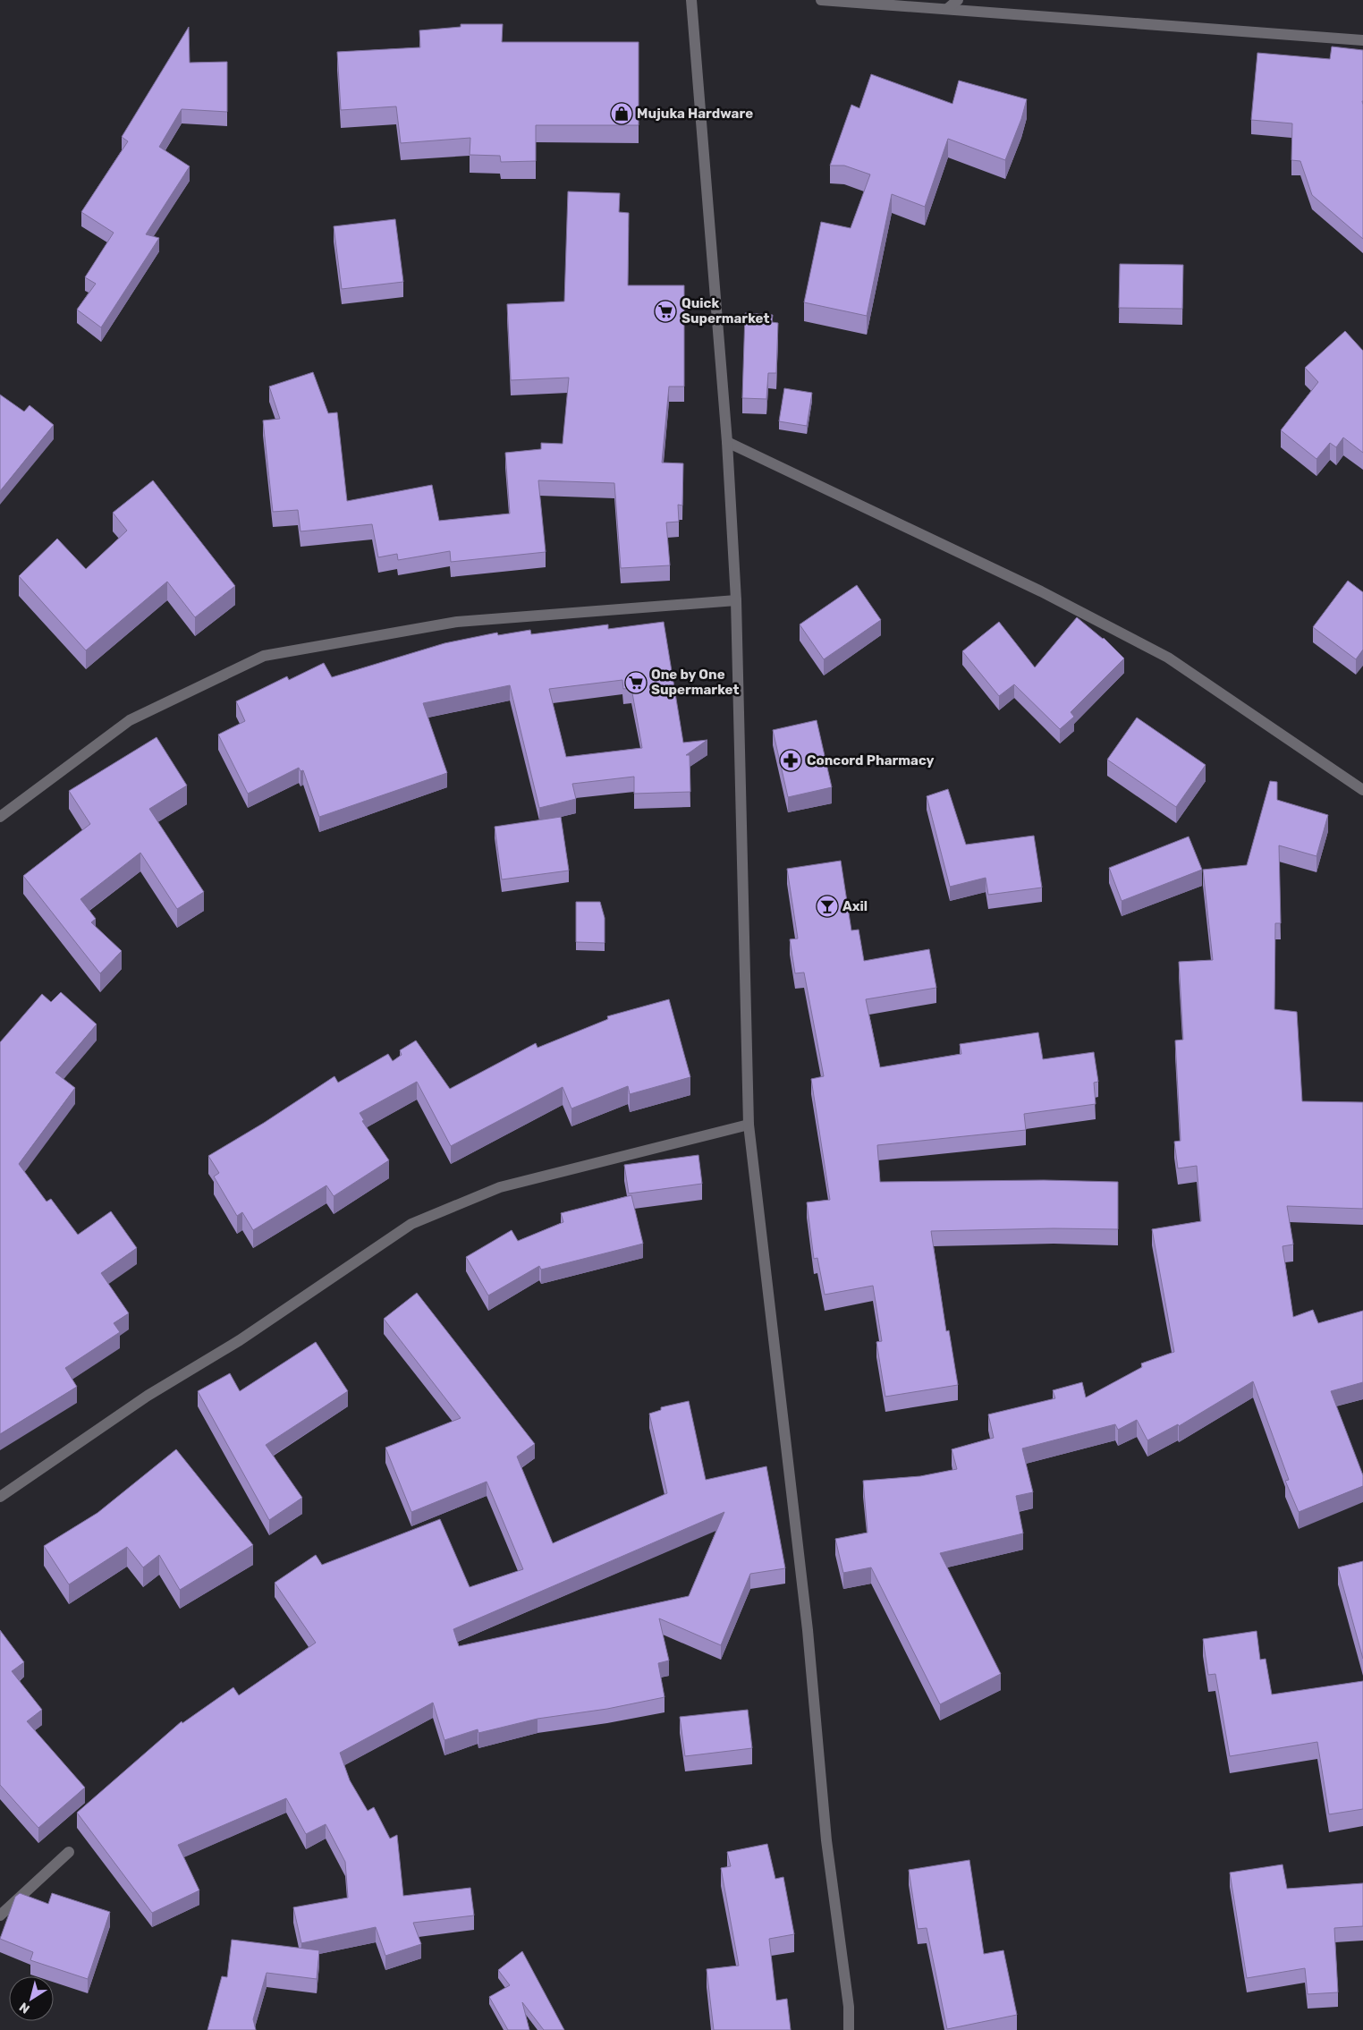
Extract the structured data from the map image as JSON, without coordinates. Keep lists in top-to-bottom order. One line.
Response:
{"places":{"shop":["Mujuka Hardware"],"supermarket":["Quick Supermarket","One by One Supermarket"],"pharmacy":["Concord Pharmacy"],"bar":["Axil"]},"north":"bottom left"}
